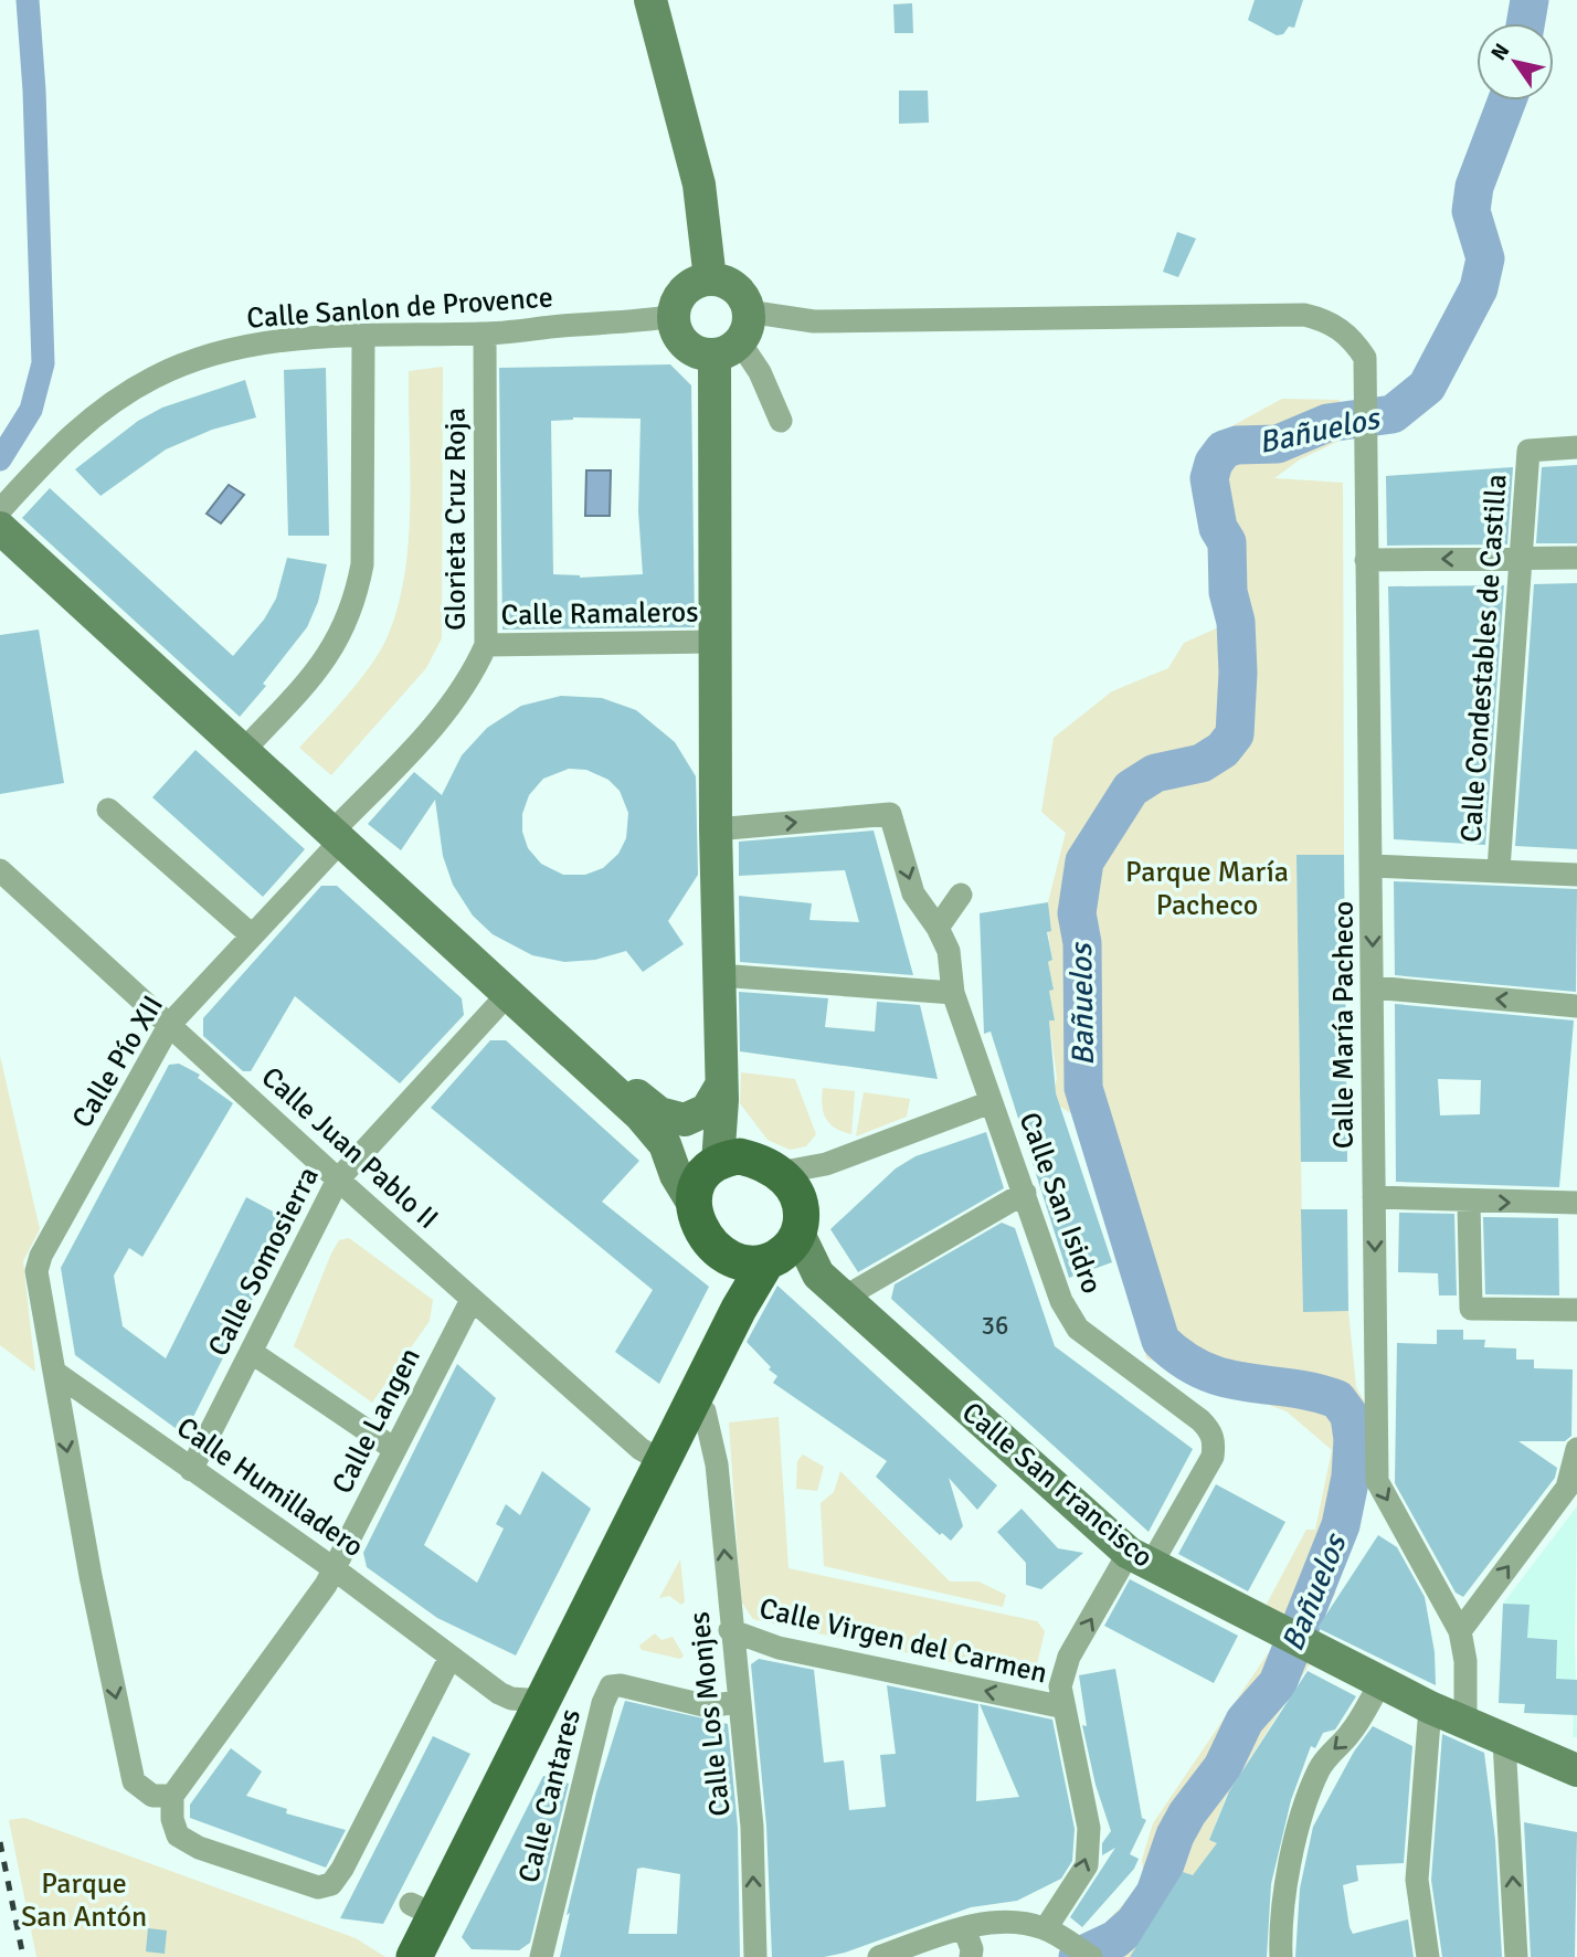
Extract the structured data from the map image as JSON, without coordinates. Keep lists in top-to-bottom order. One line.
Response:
{"streets":{"street":["Calle Sanlon de Provence","Glorieta Cruz Roja","Calle Ramaleros","Calle Condestables de Castilla","Calle María Pacheco","Calle Pío XII","Calle Juan Pablo II","Calle San Isidro","Calle Somosierra","Calle Langen","Calle San Francisco","Calle Humilladero","Calle Virgen del Carmen","Calle Los Monjes","Calle Cantares"]},"crossings":[["Calle Sanlon de Provence","Glorieta Cruz Roja"],["Calle Sanlon de Provence","Calle María Pacheco"],["Glorieta Cruz Roja","Calle Ramaleros"],["Glorieta Cruz Roja","Calle Pío XII"],["Calle Pío XII","Calle Juan Pablo II"],["Calle Pío XII","Calle Humilladero"],["Calle Juan Pablo II","Calle Somosierra"],["Calle Juan Pablo II","Calle Langen"],["Calle San Isidro","Calle San Francisco"],["Calle San Isidro","Calle Virgen del Carmen"],["Calle Somosierra","Calle Humilladero"],["Calle Langen","Calle Humilladero"],["Calle Virgen del Carmen","Calle Los Monjes"],["Calle Los Monjes","Calle Cantares"]],"one_way":["Calle Virgen del Carmen","Calle Los Monjes"],"water":["Bañuelos"],"parks":["Parque María Pacheco","Parque San Antón"],"house_numbers":["36"],"north":"top left"}
